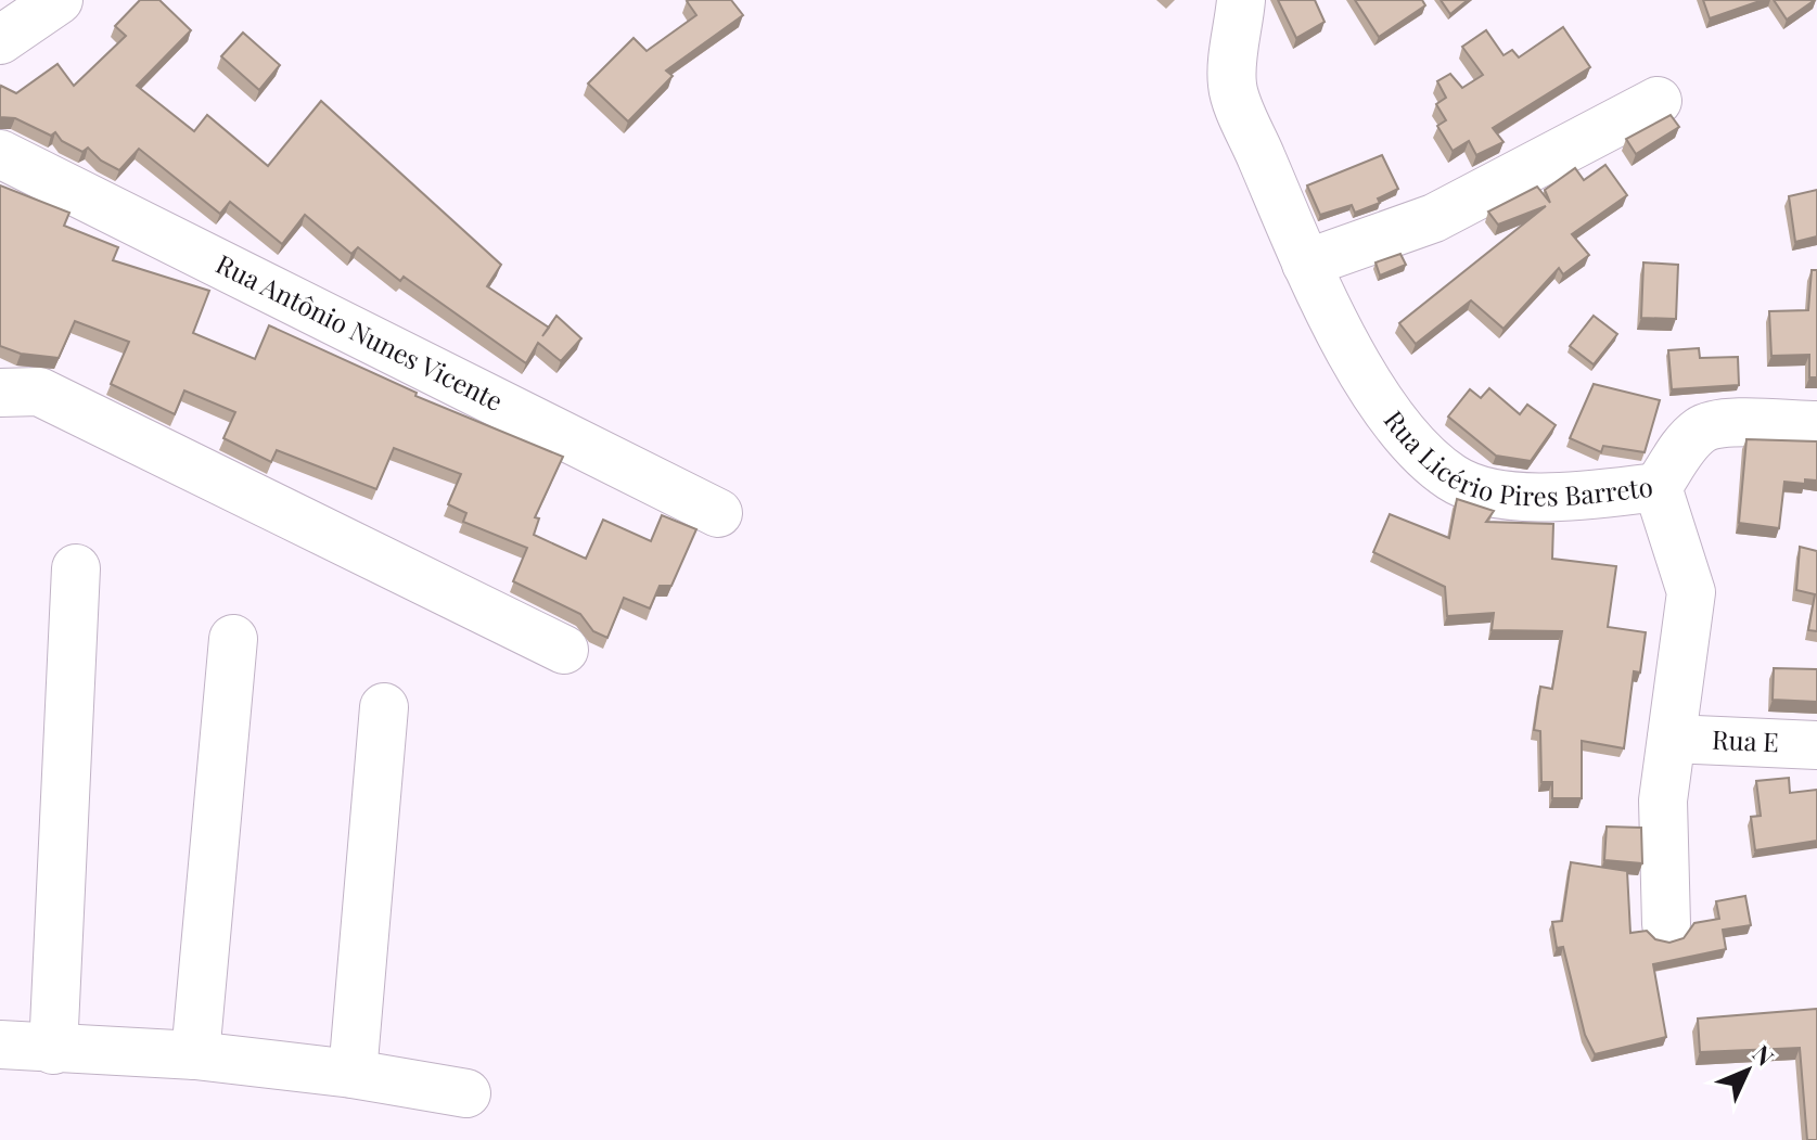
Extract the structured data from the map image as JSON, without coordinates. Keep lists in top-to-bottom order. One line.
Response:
{"streets":{"street":["Rua Antônio Nunes Vicente","Rua Licério Pires Barreto","Rua E"]},"crossings":[["Rua Licério Pires Barreto","Rua E"]],"north":"top right"}
